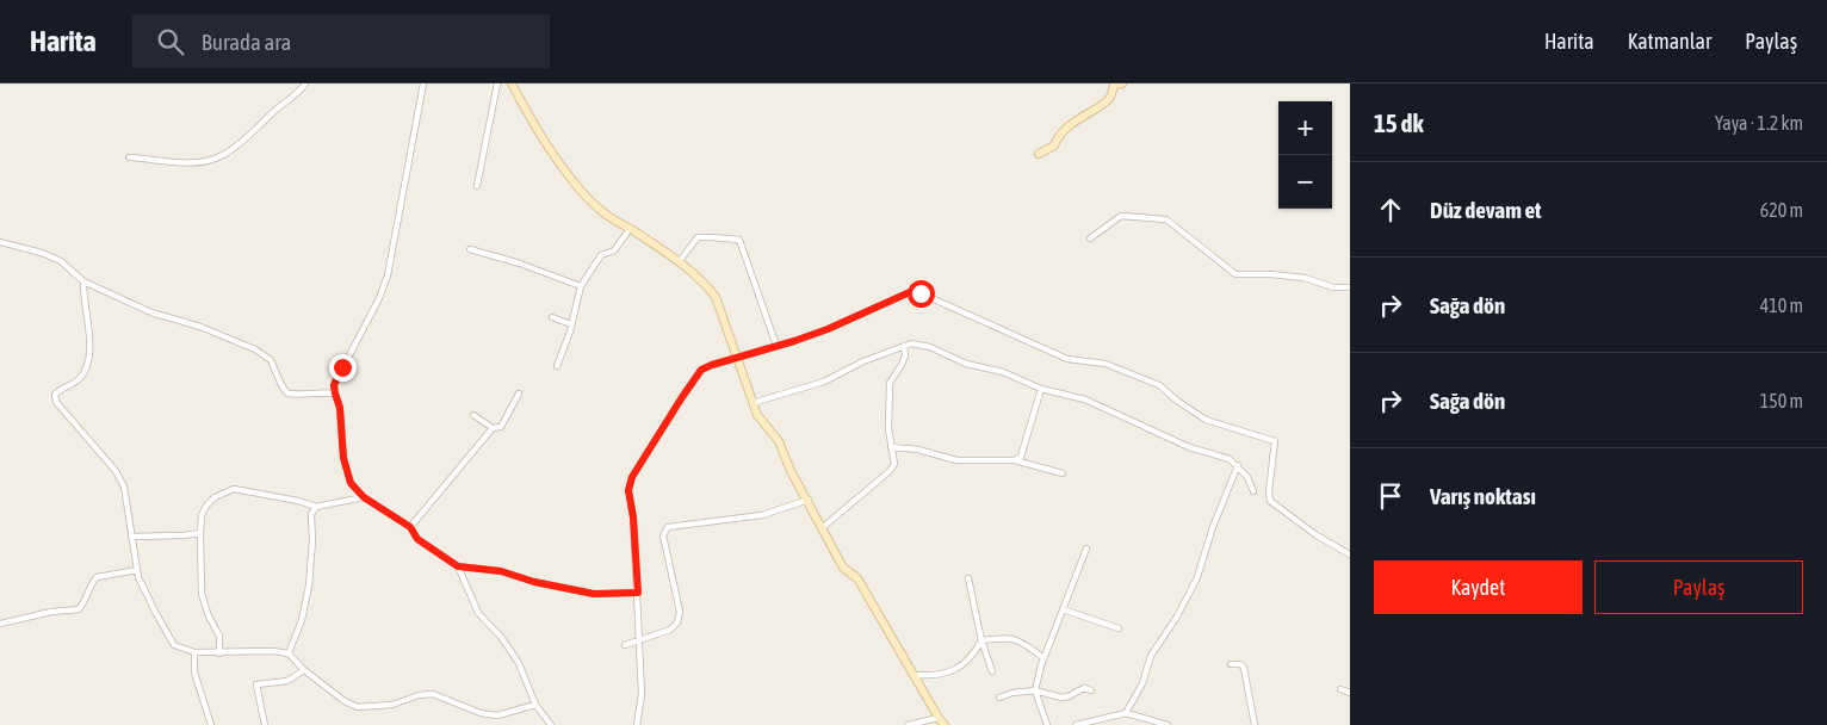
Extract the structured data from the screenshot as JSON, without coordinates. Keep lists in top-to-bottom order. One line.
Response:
{"page":{"header":"Harita","search":"Burada ara","nav":["Harita","Katmanlar","Paylaş"],"heading":["15 dk","Yaya · 1.2 km"],"map_buttons":["+","−"],"list":[["Düz devam et","620 m"],["Sağa dön","410 m"],["Sağa dön","150 m"],"Varış noktası"],"buttons":["Kaydet","Paylaş"]}}
